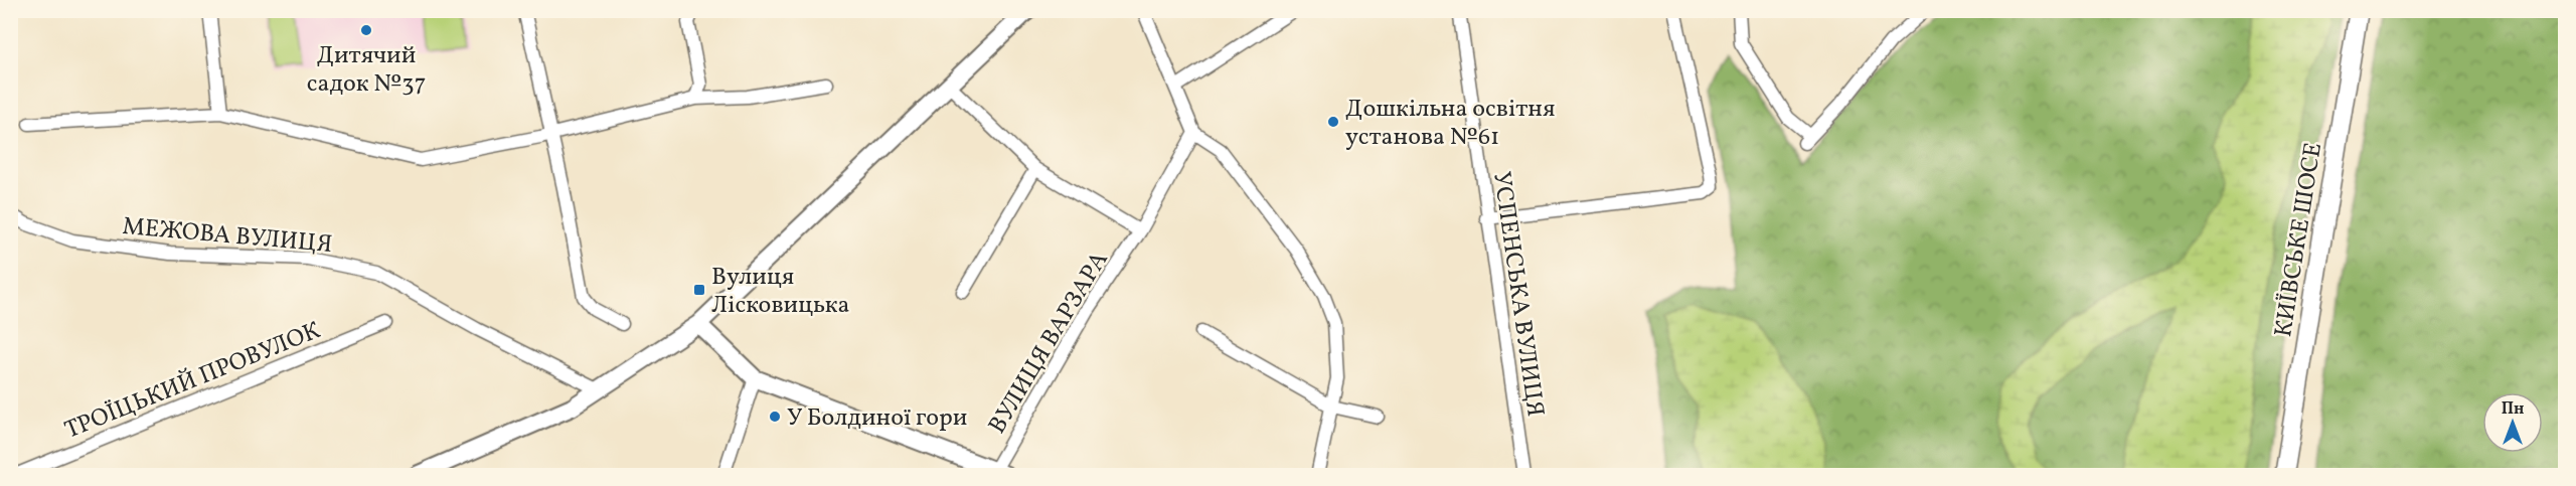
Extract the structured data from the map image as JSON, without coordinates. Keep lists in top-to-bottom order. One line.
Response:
{"streets":{"main road":["КИЇВСЬКЕ ШОСЕ"],"street":["МЕЖОВА ВУЛИЦЯ","УСПЕНСЬКА ВУЛИЦЯ","ВУЛИЦЯ ВАРЗАРА","ТРОЇЦЬКИЙ ПРОВУЛОК"]},"places":{"other":["Дитячий садок №37","Дошкільна освітня установа №61","У Болдиної гори"],"transit":["Вулиця Лісковицька"]},"north":"top"}
